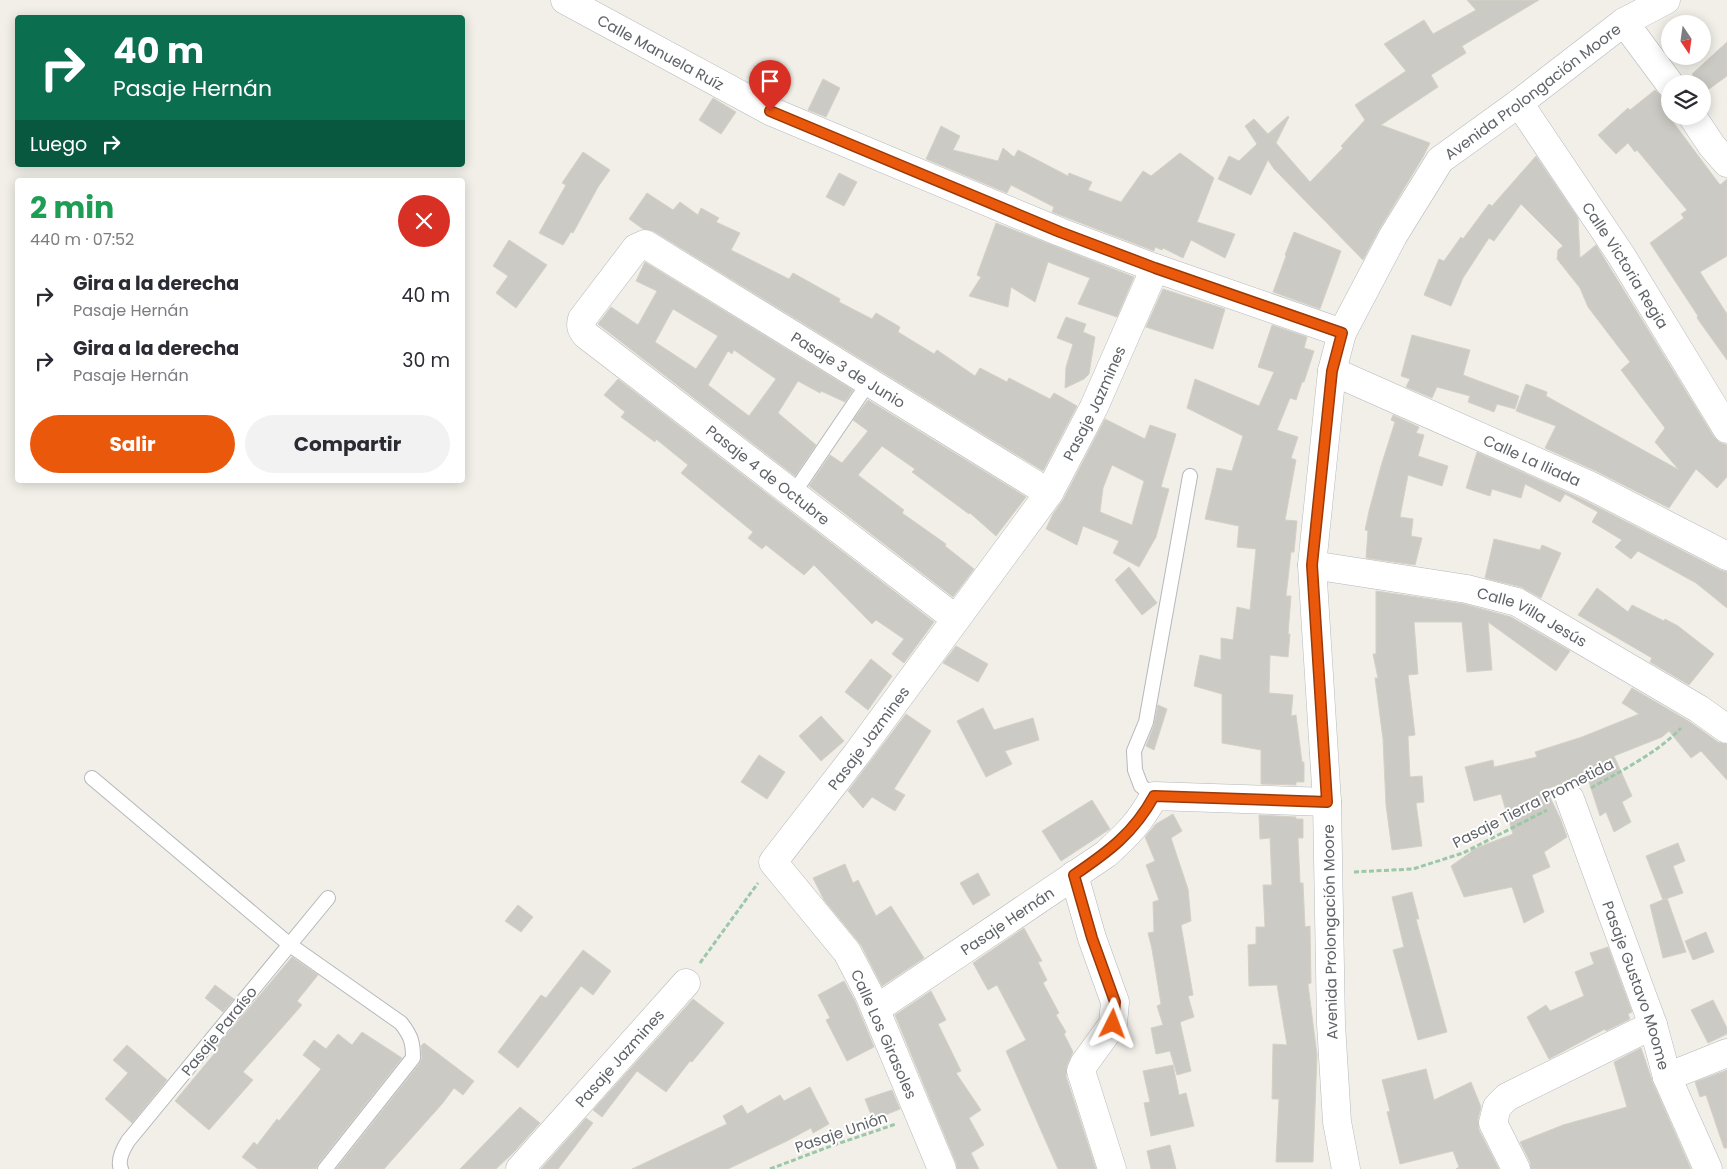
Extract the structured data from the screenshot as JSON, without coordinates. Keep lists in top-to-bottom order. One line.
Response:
{"streets":{"street":["Calle Manuela Ruíz","Avenida Prolongación Moore","Calle Victoria Regia","Pasaje 3 de Junio","Pasaje Jazmines","Calle La Iliada","Pasaje 4 de Octubre","Calle Villa Jesús","Pasaje Hernán","Pasaje Gustavo Moome","Calle Los Girasoles"],"lane":["Pasaje Paraíso"],"path":["Pasaje Tierra Prometida","Pasaje Unión"]},"crossings":[["Calle Manuela Ruíz","Avenida Prolongación Moore"],["Calle Manuela Ruíz","Pasaje Jazmines"],["Avenida Prolongación Moore","Calle Victoria Regia"],["Avenida Prolongación Moore","Calle La Iliada"],["Avenida Prolongación Moore","Calle Villa Jesús"],["Avenida Prolongación Moore","Pasaje Tierra Prometida"],["Pasaje 3 de Junio","Pasaje Jazmines"],["Pasaje 3 de Junio","Pasaje 4 de Octubre"],["Pasaje Jazmines","Pasaje 4 de Octubre"],["Pasaje Jazmines","Calle Los Girasoles"],["Calle Villa Jesús","Pasaje Tierra Prometida"],["Pasaje Tierra Prometida","Pasaje Gustavo Moome"],["Pasaje Hernán","Calle Los Girasoles"],["Calle Los Girasoles","Pasaje Unión"]],"north":"bottom","page":{"turn":["40 m","Pasaje Hernán"],"then":"Luego","heading":["2 min","440 m · 07:52"],"list":[{"name":"Gira a la derecha","note":"Pasaje Hernán","value":"40 m"},{"name":"Gira a la derecha","note":"Pasaje Hernán","value":"30 m"}],"buttons":["Salir","Compartir"]}}
